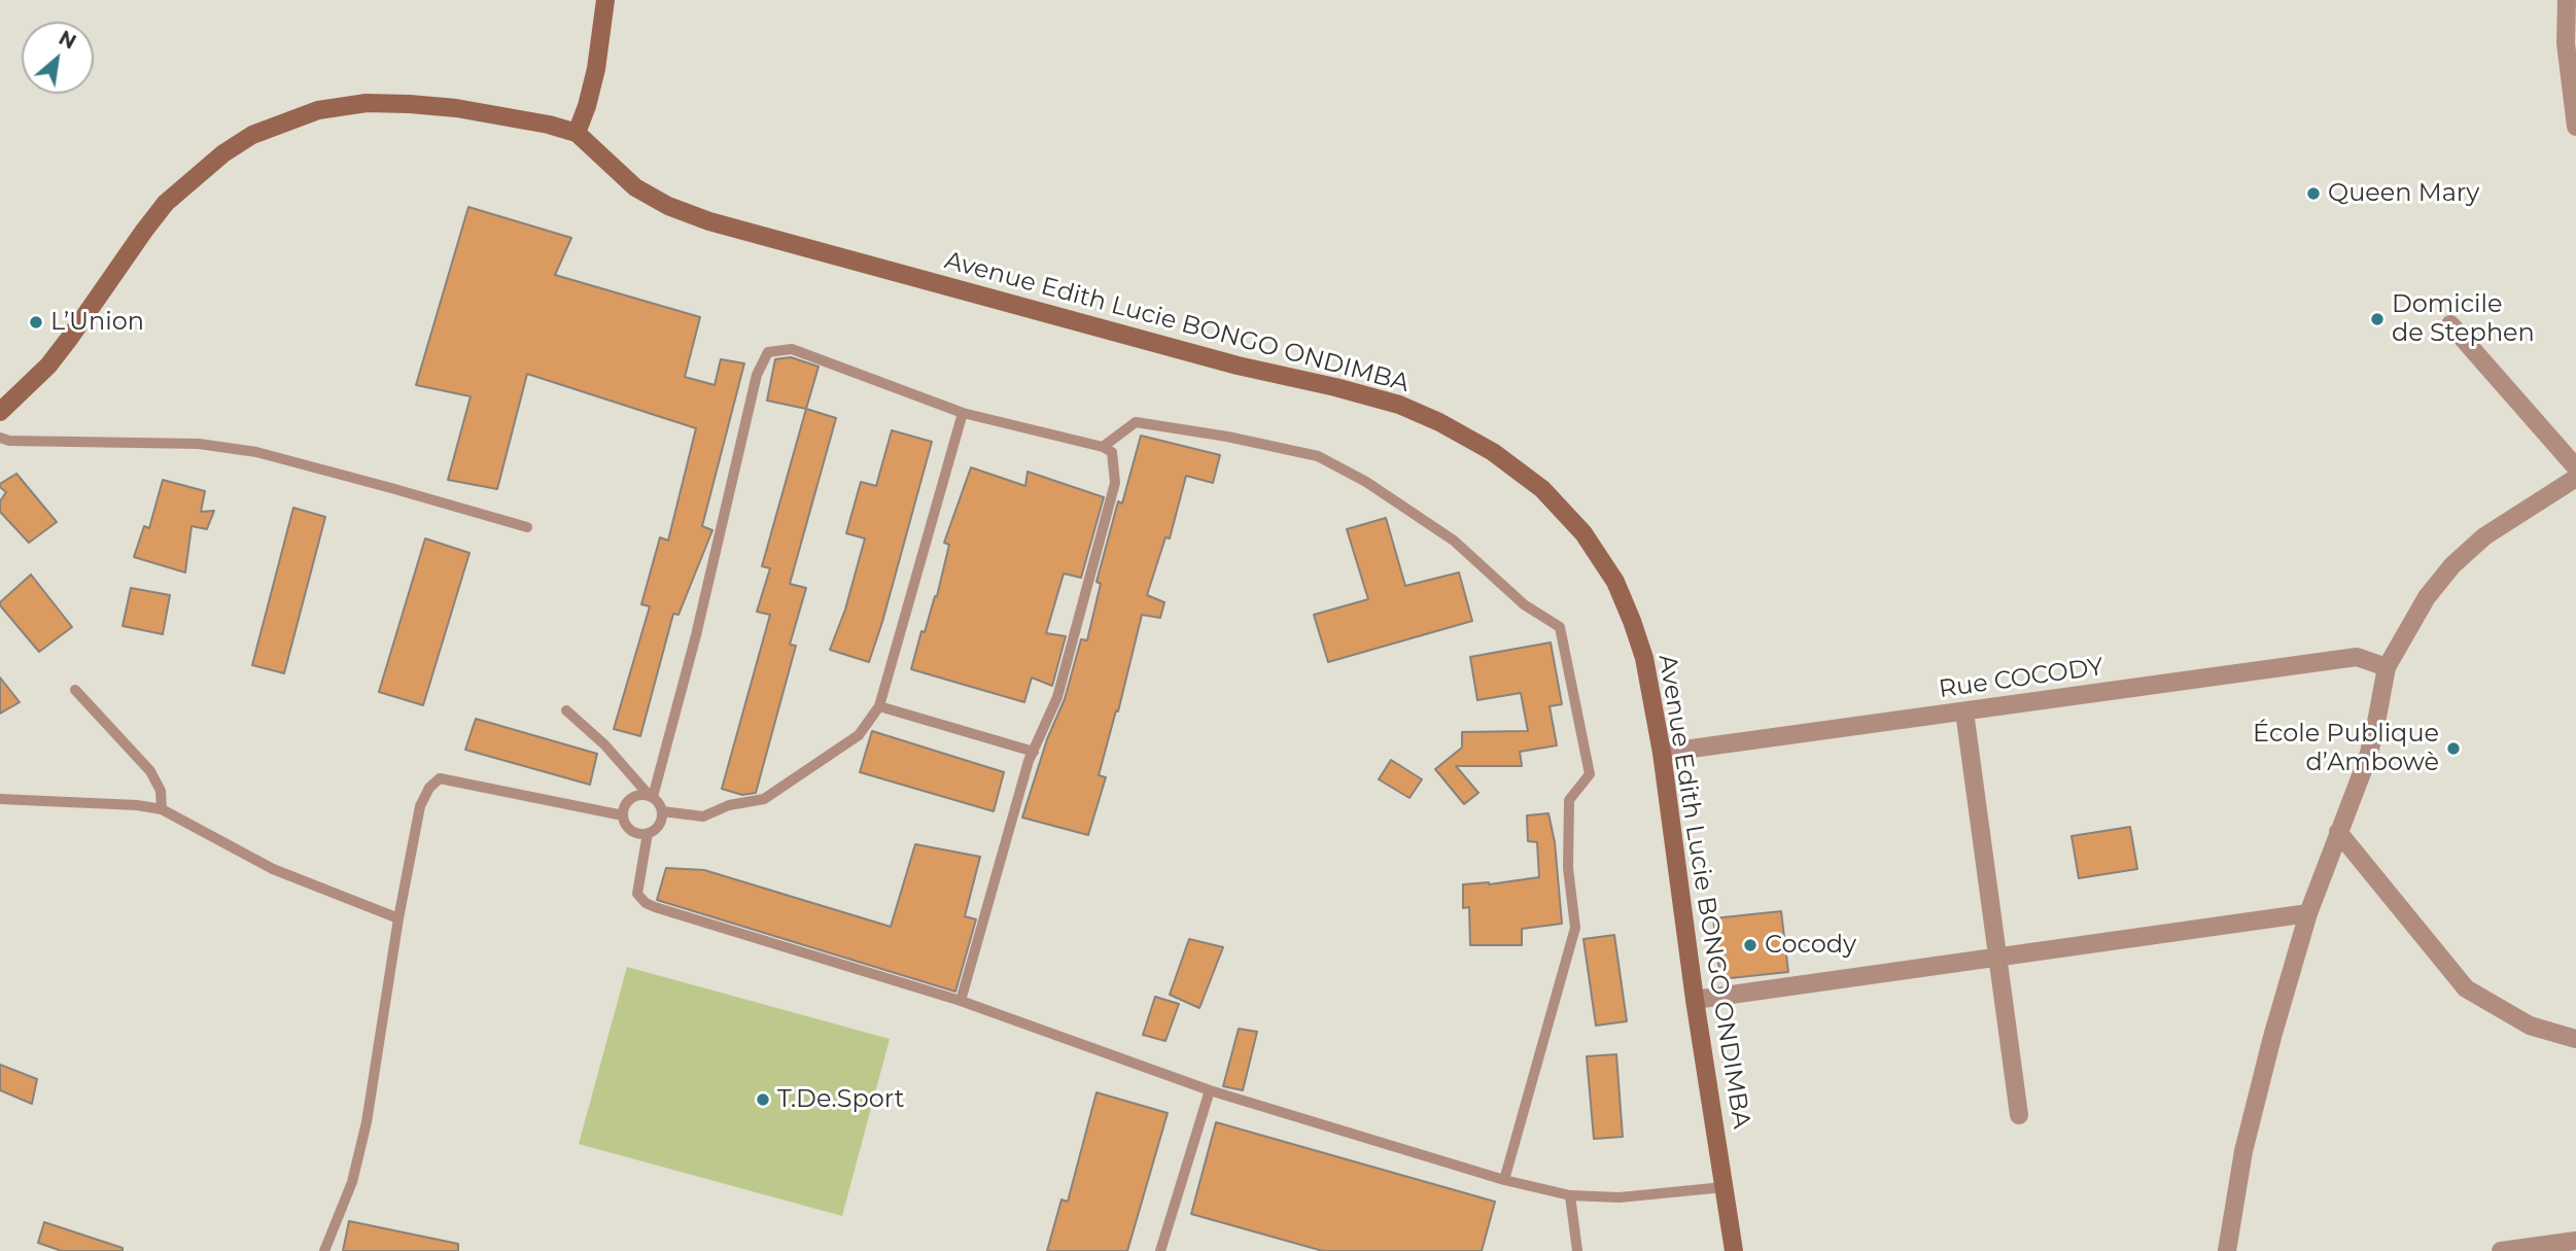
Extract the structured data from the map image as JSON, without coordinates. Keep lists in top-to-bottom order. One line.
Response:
{"streets":{"main road":["Avenue Edith Lucie BONGO ONDIMBA"],"street":["Rue COCODY"]},"crossings":[["Avenue Edith Lucie BONGO ONDIMBA","Rue COCODY"]],"places":["Queen Mary","Domicile de Stephen","L’Union","École Publique d’Ambowè","Cocody","T.De.Sport"],"north":"top right"}
